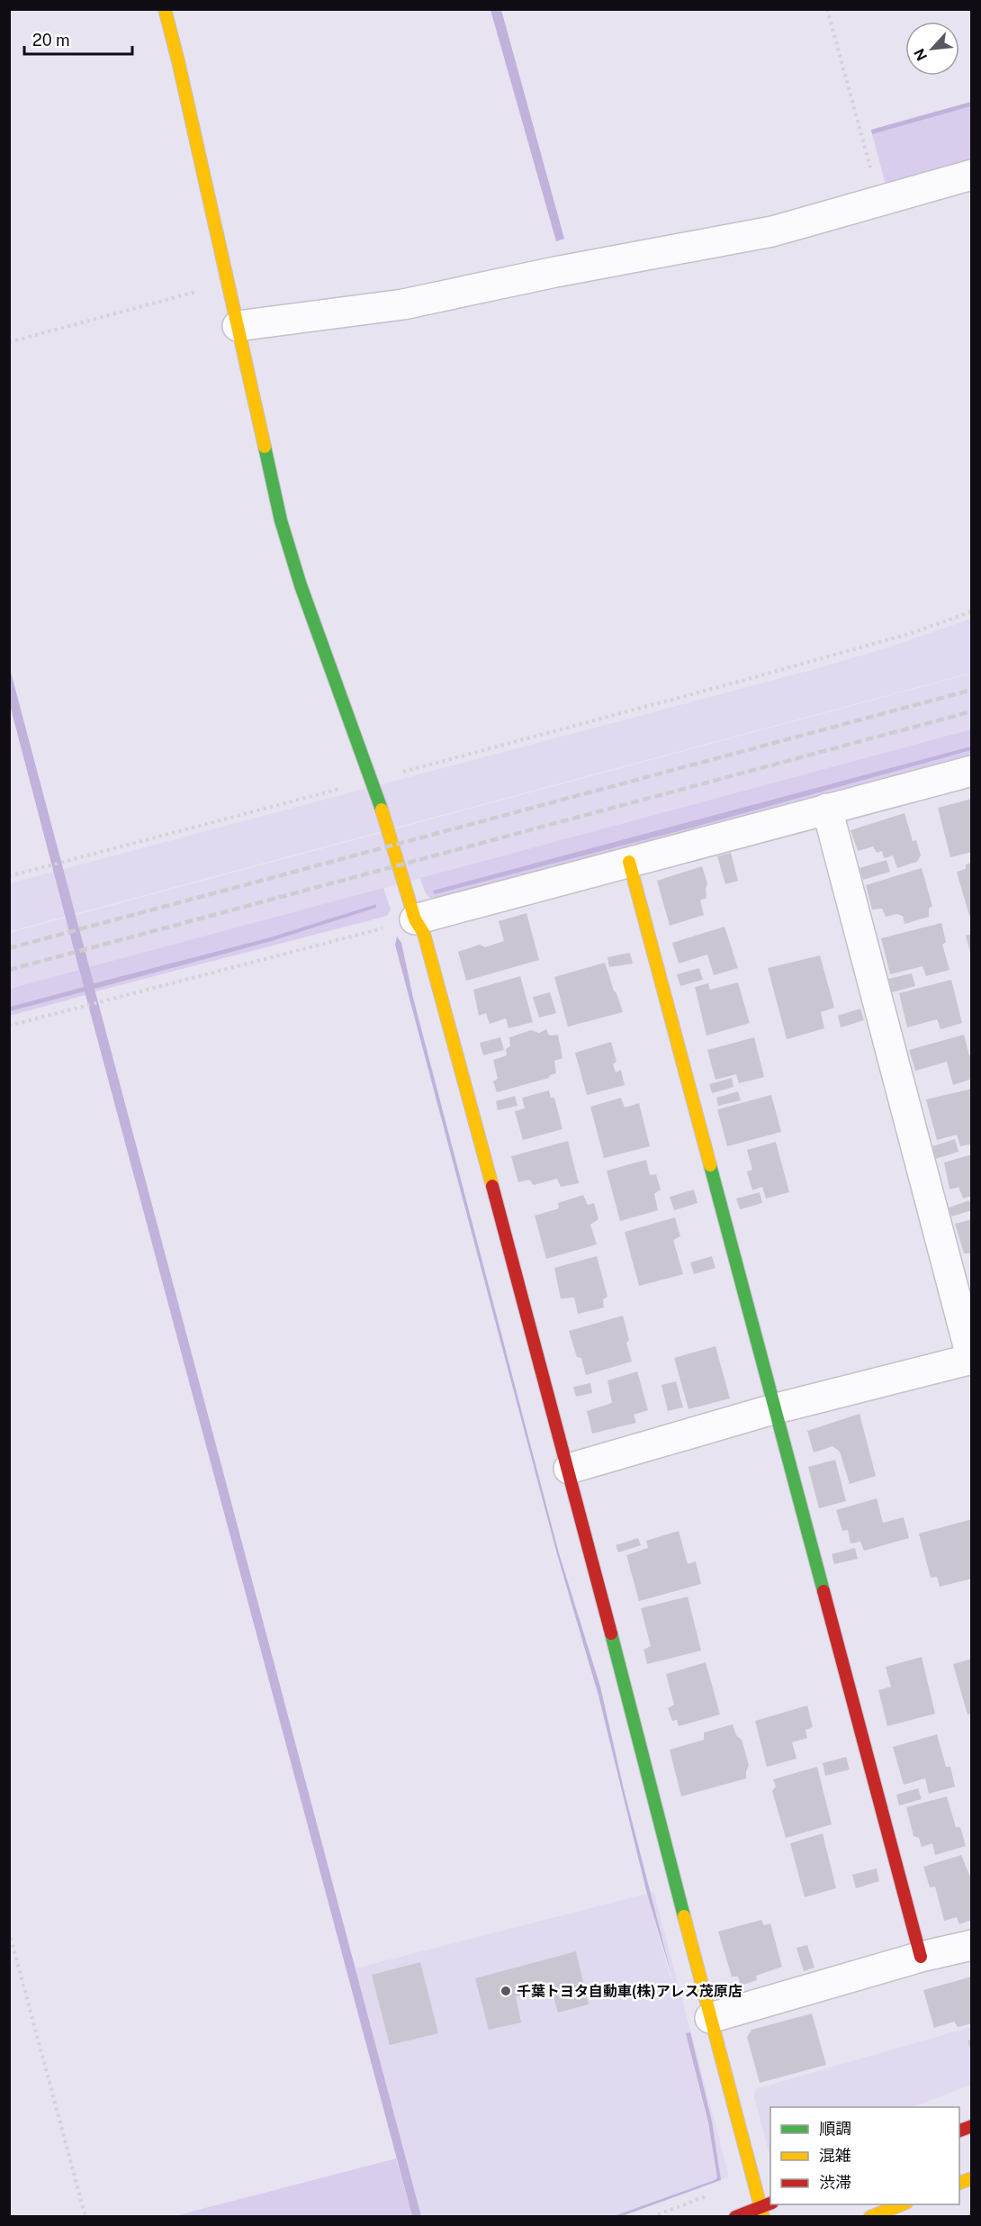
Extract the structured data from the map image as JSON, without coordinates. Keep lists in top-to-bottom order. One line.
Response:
{"places":["千葉トヨタ自動車(株)アレス茂原店"],"legend":["順調","混雑","渋滞"],"scale_bar":"20 m","north":"bottom left"}
